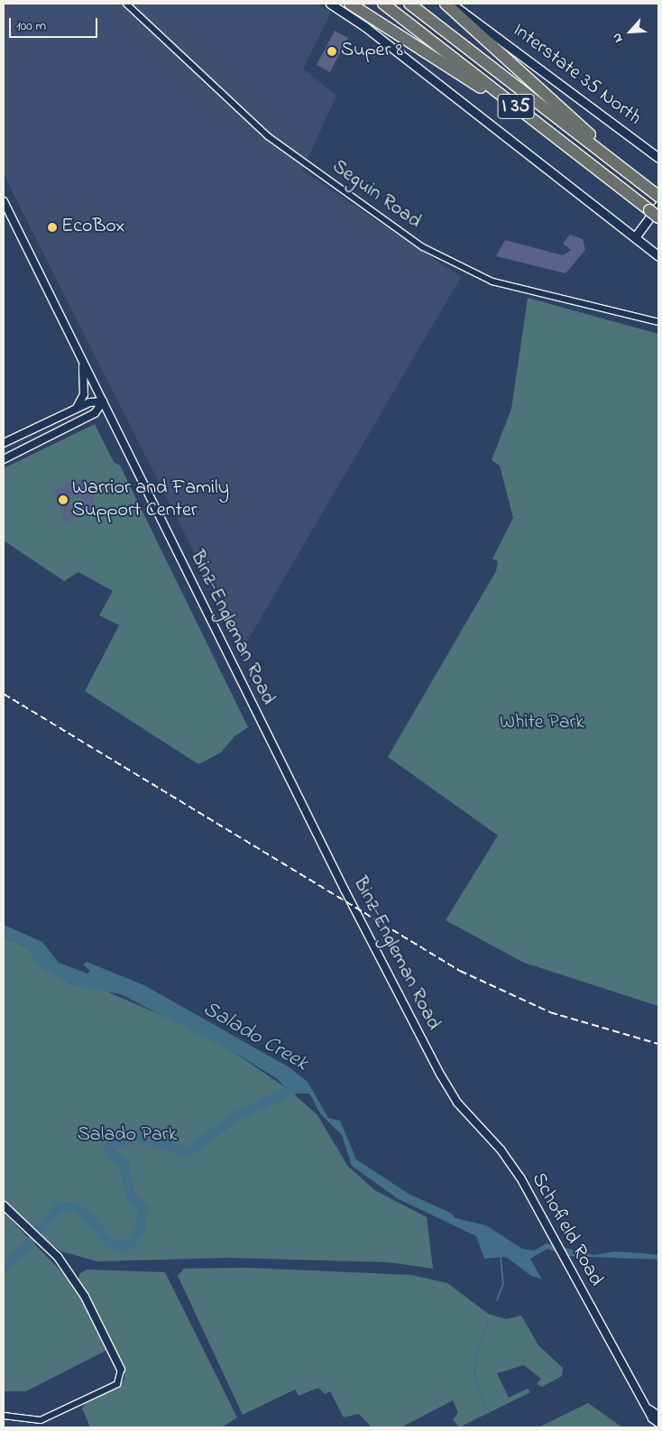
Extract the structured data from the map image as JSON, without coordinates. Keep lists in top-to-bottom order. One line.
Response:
{"streets":{"highway":["I 35"],"main road":["Interstate 35 North"],"street":["Seguin Road","Binz-Engleman Road","Schofield Road"]},"crossings":[["Binz-Engleman Road","Schofield Road"]],"water":["Salado Creek"],"parks":["White Park","Salado Park"],"places":["Super 8","EcoBox","Warrior and Family Support Center"],"scale_bar":"100 m","north":"bottom left"}
